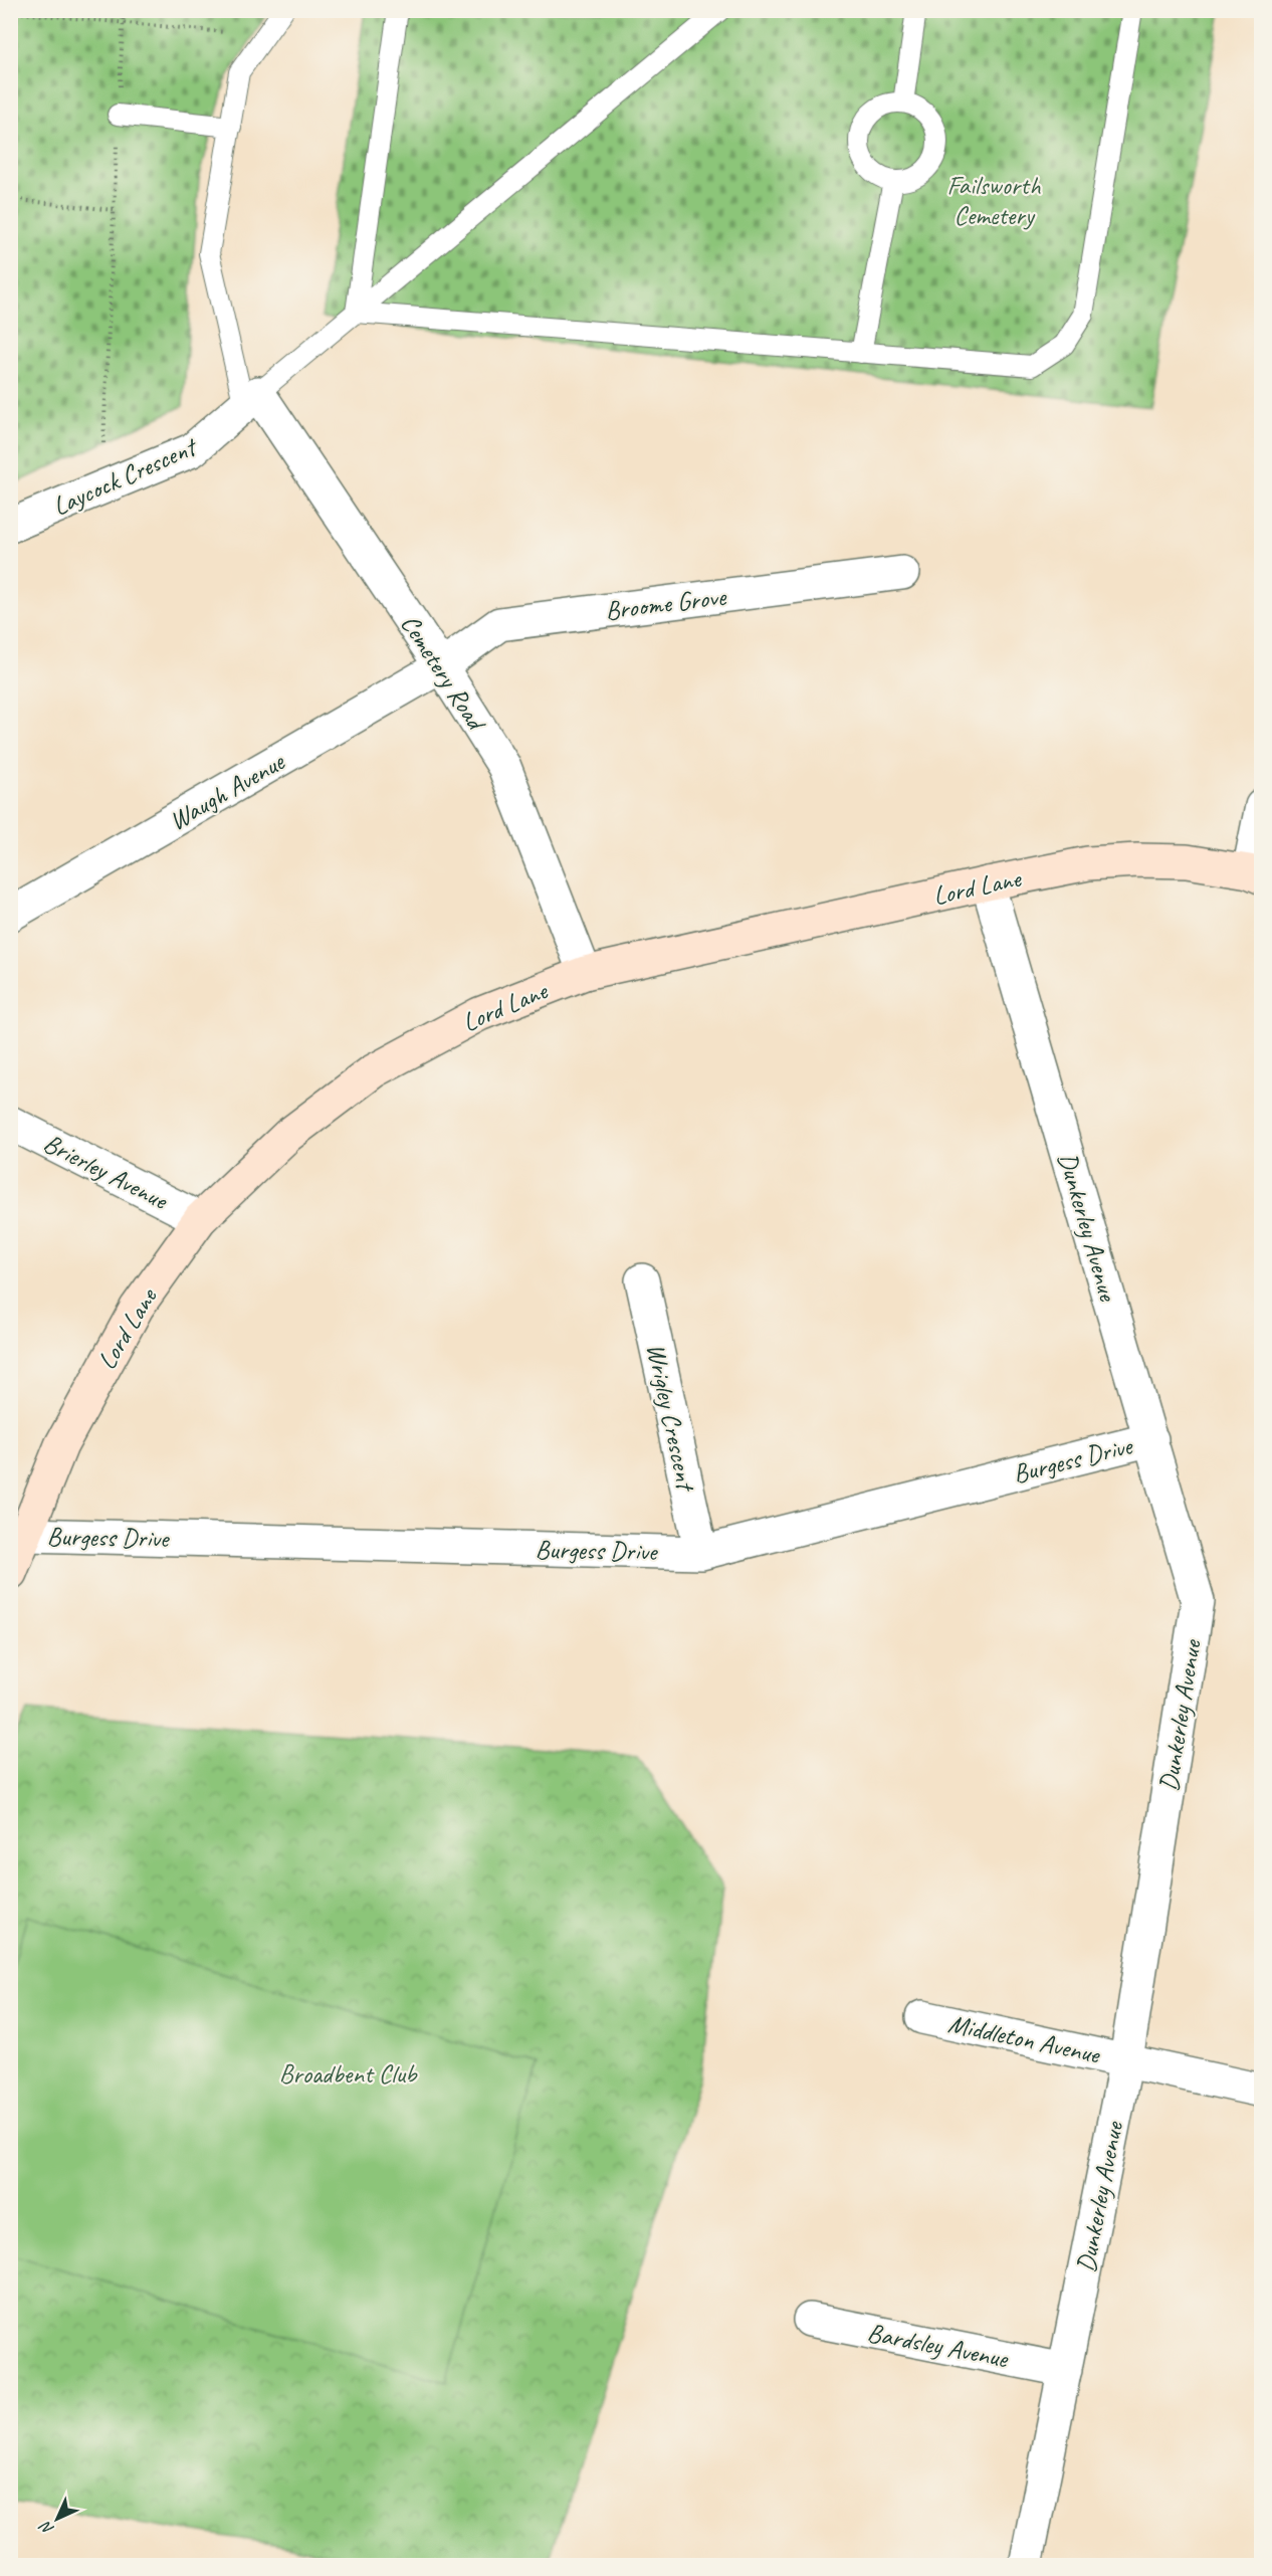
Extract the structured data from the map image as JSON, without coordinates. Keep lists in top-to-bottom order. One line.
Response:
{"streets":{"street":["Laycock Crescent","Broome Grove","Cemetery Road","Waugh Avenue","Lord Lane","Brierley Avenue","Dunkerley Avenue","Wrigley Crescent","Burgess Drive","Middleton Avenue","Bardsley Avenue"]},"crossings":[["Laycock Crescent","Cemetery Road"],["Broome Grove","Cemetery Road"],["Broome Grove","Waugh Avenue"],["Cemetery Road","Waugh Avenue"],["Cemetery Road","Lord Lane"],["Lord Lane","Brierley Avenue"],["Lord Lane","Dunkerley Avenue"],["Lord Lane","Burgess Drive"],["Dunkerley Avenue","Burgess Drive"],["Dunkerley Avenue","Middleton Avenue"],["Dunkerley Avenue","Bardsley Avenue"],["Wrigley Crescent","Burgess Drive"]],"parks":["Failsworth Cemetery","Broadbent Club"],"north":"bottom left"}
